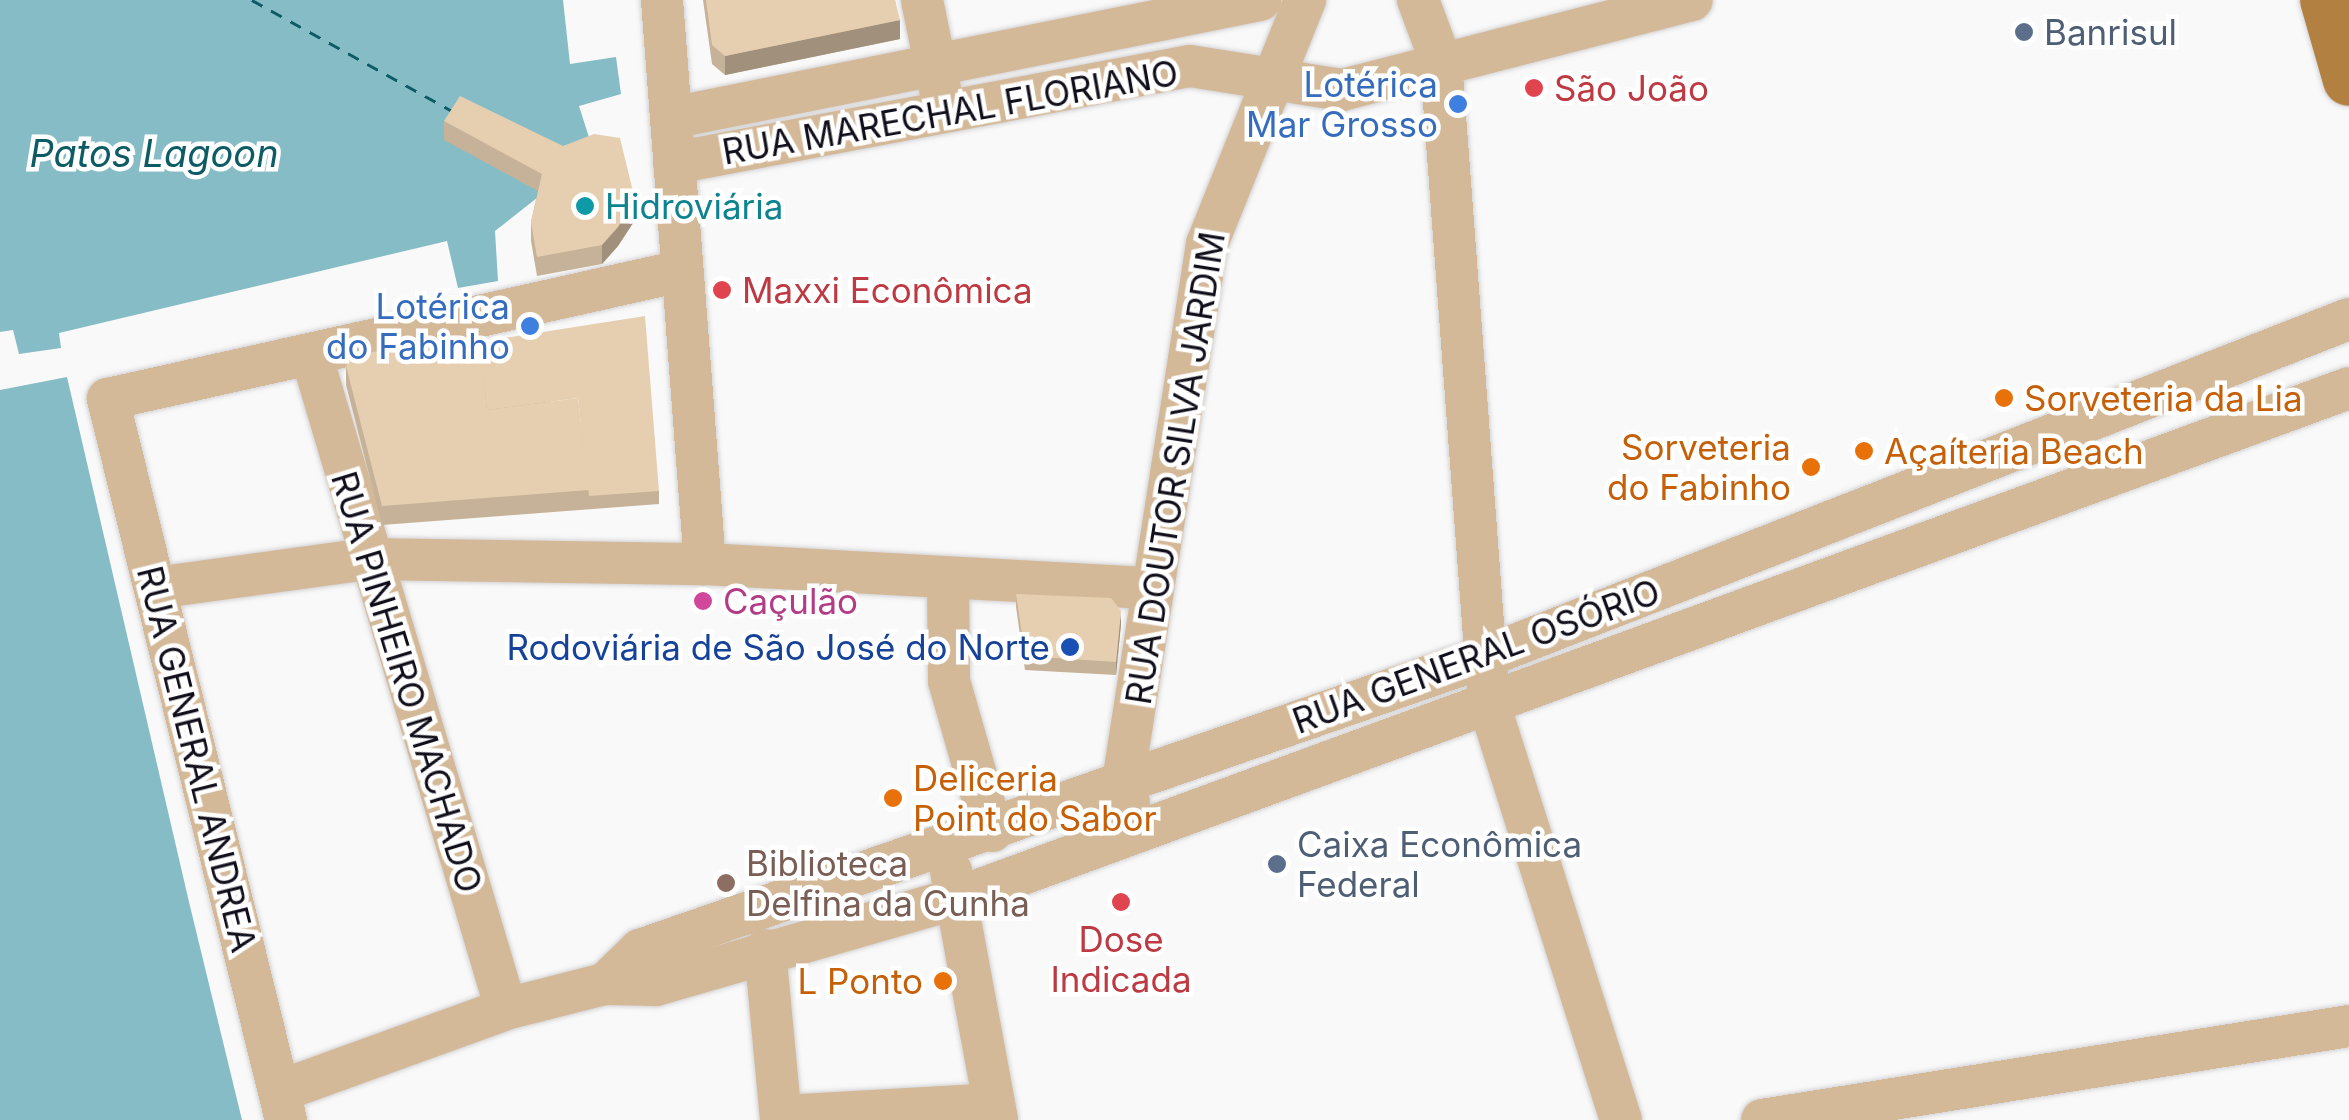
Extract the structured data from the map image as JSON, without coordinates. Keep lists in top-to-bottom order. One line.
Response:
{"streets":{"street":["RUA MARECHAL FLORIANO","RUA DOUTOR SILVA JARDIM","RUA GENERAL OSÓRIO","RUA PINHEIRO MACHADO","RUA GENERAL ANDREA"]},"crossings":[["RUA MARECHAL FLORIANO","RUA DOUTOR SILVA JARDIM"],["RUA DOUTOR SILVA JARDIM","RUA GENERAL OSÓRIO"],["RUA GENERAL OSÓRIO","RUA PINHEIRO MACHADO"],["RUA GENERAL OSÓRIO","RUA GENERAL ANDREA"],["RUA PINHEIRO MACHADO","RUA GENERAL ANDREA"]],"water":["Patos Lagoon"],"places":["Banrisul","São João","Lotérica Mar Grosso","Hidroviária","Maxxi Econômica","Lotérica do Fabinho","Sorveteria da Lia","Açaíteria Beach","Sorveteria do Fabinho","Caçulão","Rodoviária de São José do Norte","Deliceria Point do Sabor","Caixa Econômica Federal","Biblioteca Delfina da Cunha","Dose Indicada","L Ponto"]}
